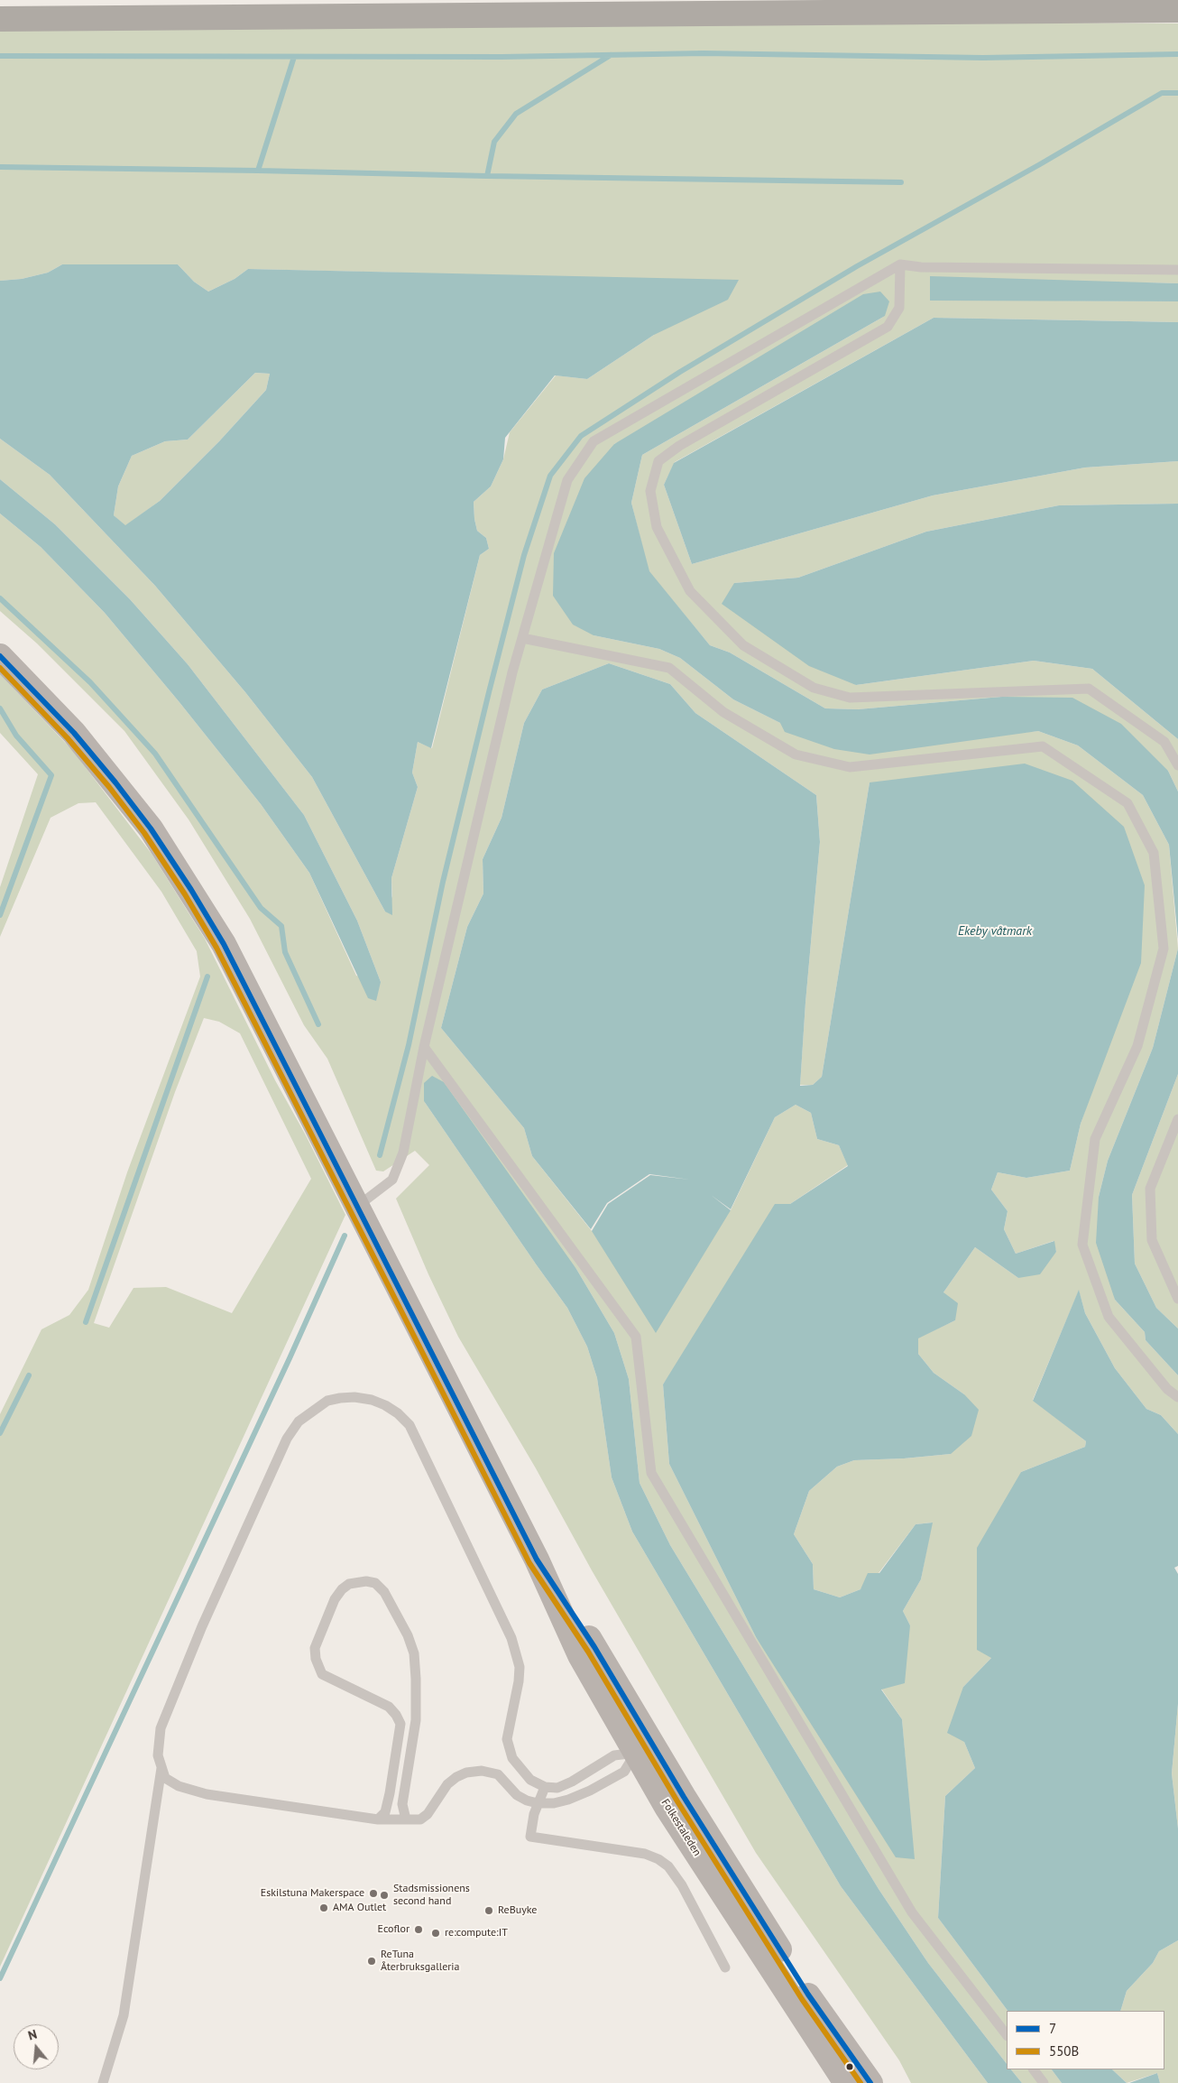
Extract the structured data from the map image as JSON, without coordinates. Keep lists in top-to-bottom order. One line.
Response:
{"streets":{"main road":["Folkestaleden"]},"water":["Ekeby våtmark"],"places":["Eskilstuna Makerspace","Stadsmissionens second hand","AMA Outlet","ReBuyke","Ecoflor","re:compute:IT","ReTuna Återbruksgalleria"],"lines":["transit line 7","transit line 550B"],"legend":["7","550B"],"north":"top"}
